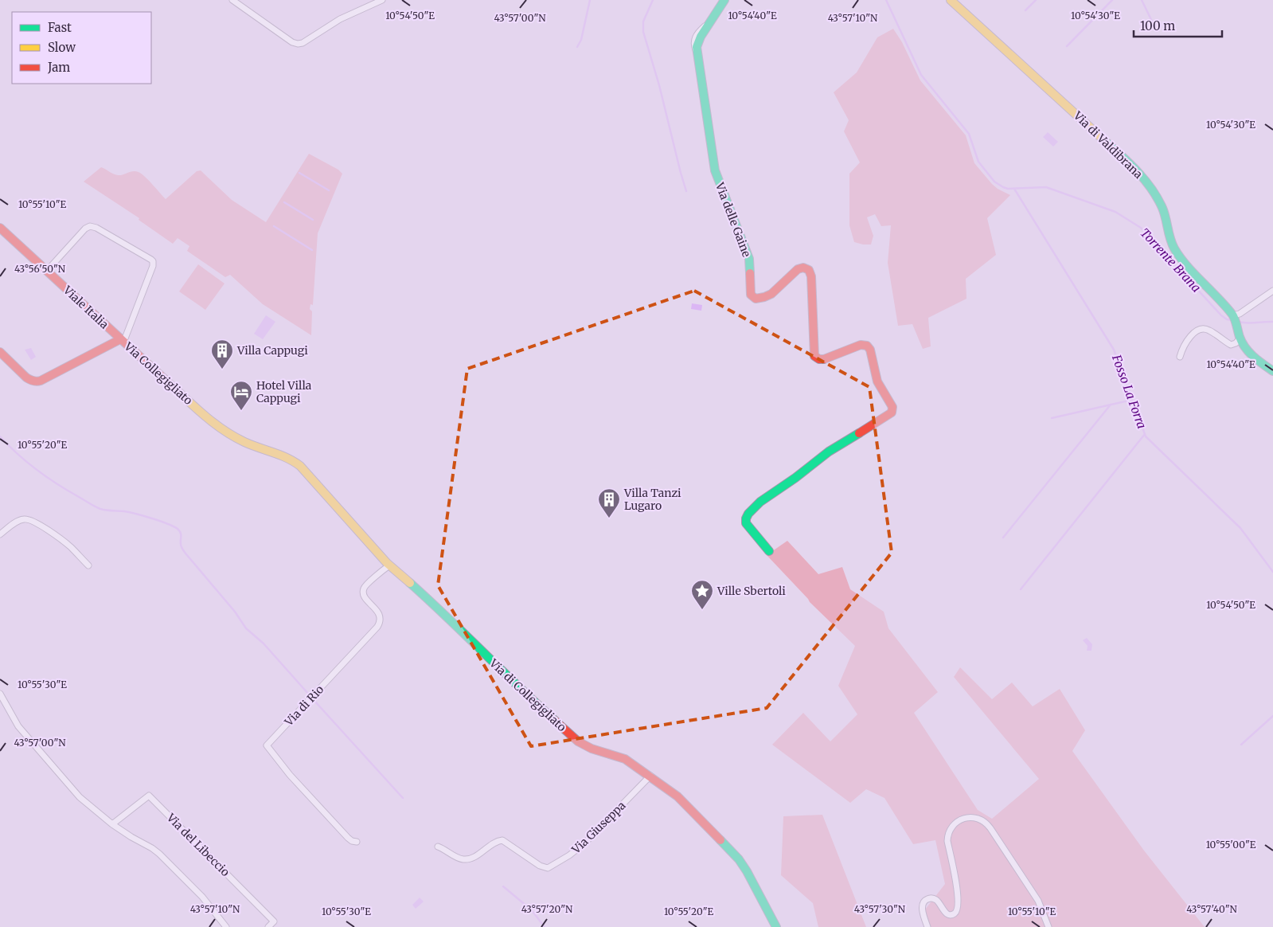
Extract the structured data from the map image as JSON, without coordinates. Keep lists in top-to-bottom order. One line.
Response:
{"streets":{"street":["Via di Valdibrana","Via delle Gaine","Viale Italia","Via Collegigliato","Via di Collegigliato","Via di Rio","Via Giuseppa","Via del Libeccio"]},"crossings":[["Viale Italia","Via Collegigliato"],["Via Collegigliato","Via di Collegigliato"],["Via di Collegigliato","Via di Rio"],["Via di Collegigliato","Via Giuseppa"]],"water":["Torrente Brana","Fosso La Forra"],"places":{"building":["Villa Cappugi","Villa Tanzi Lugaro"],"hotel":["Hotel Villa Cappugi"],"place":["Ville Sbertoli"]},"legend":["Fast","Slow","Jam"],"scale_bar":"100 m","coordinates":["10°54'50\"E","10°54'40\"E","10°54'30\"E","43°57'00\"N","43°57'10\"N","10°55'10\"E","43°56'50\"N","10°55'20\"E","10°55'30\"E","10°55'00\"E","43°57'20\"N","43°57'30\"N","43°57'40\"N"]}
